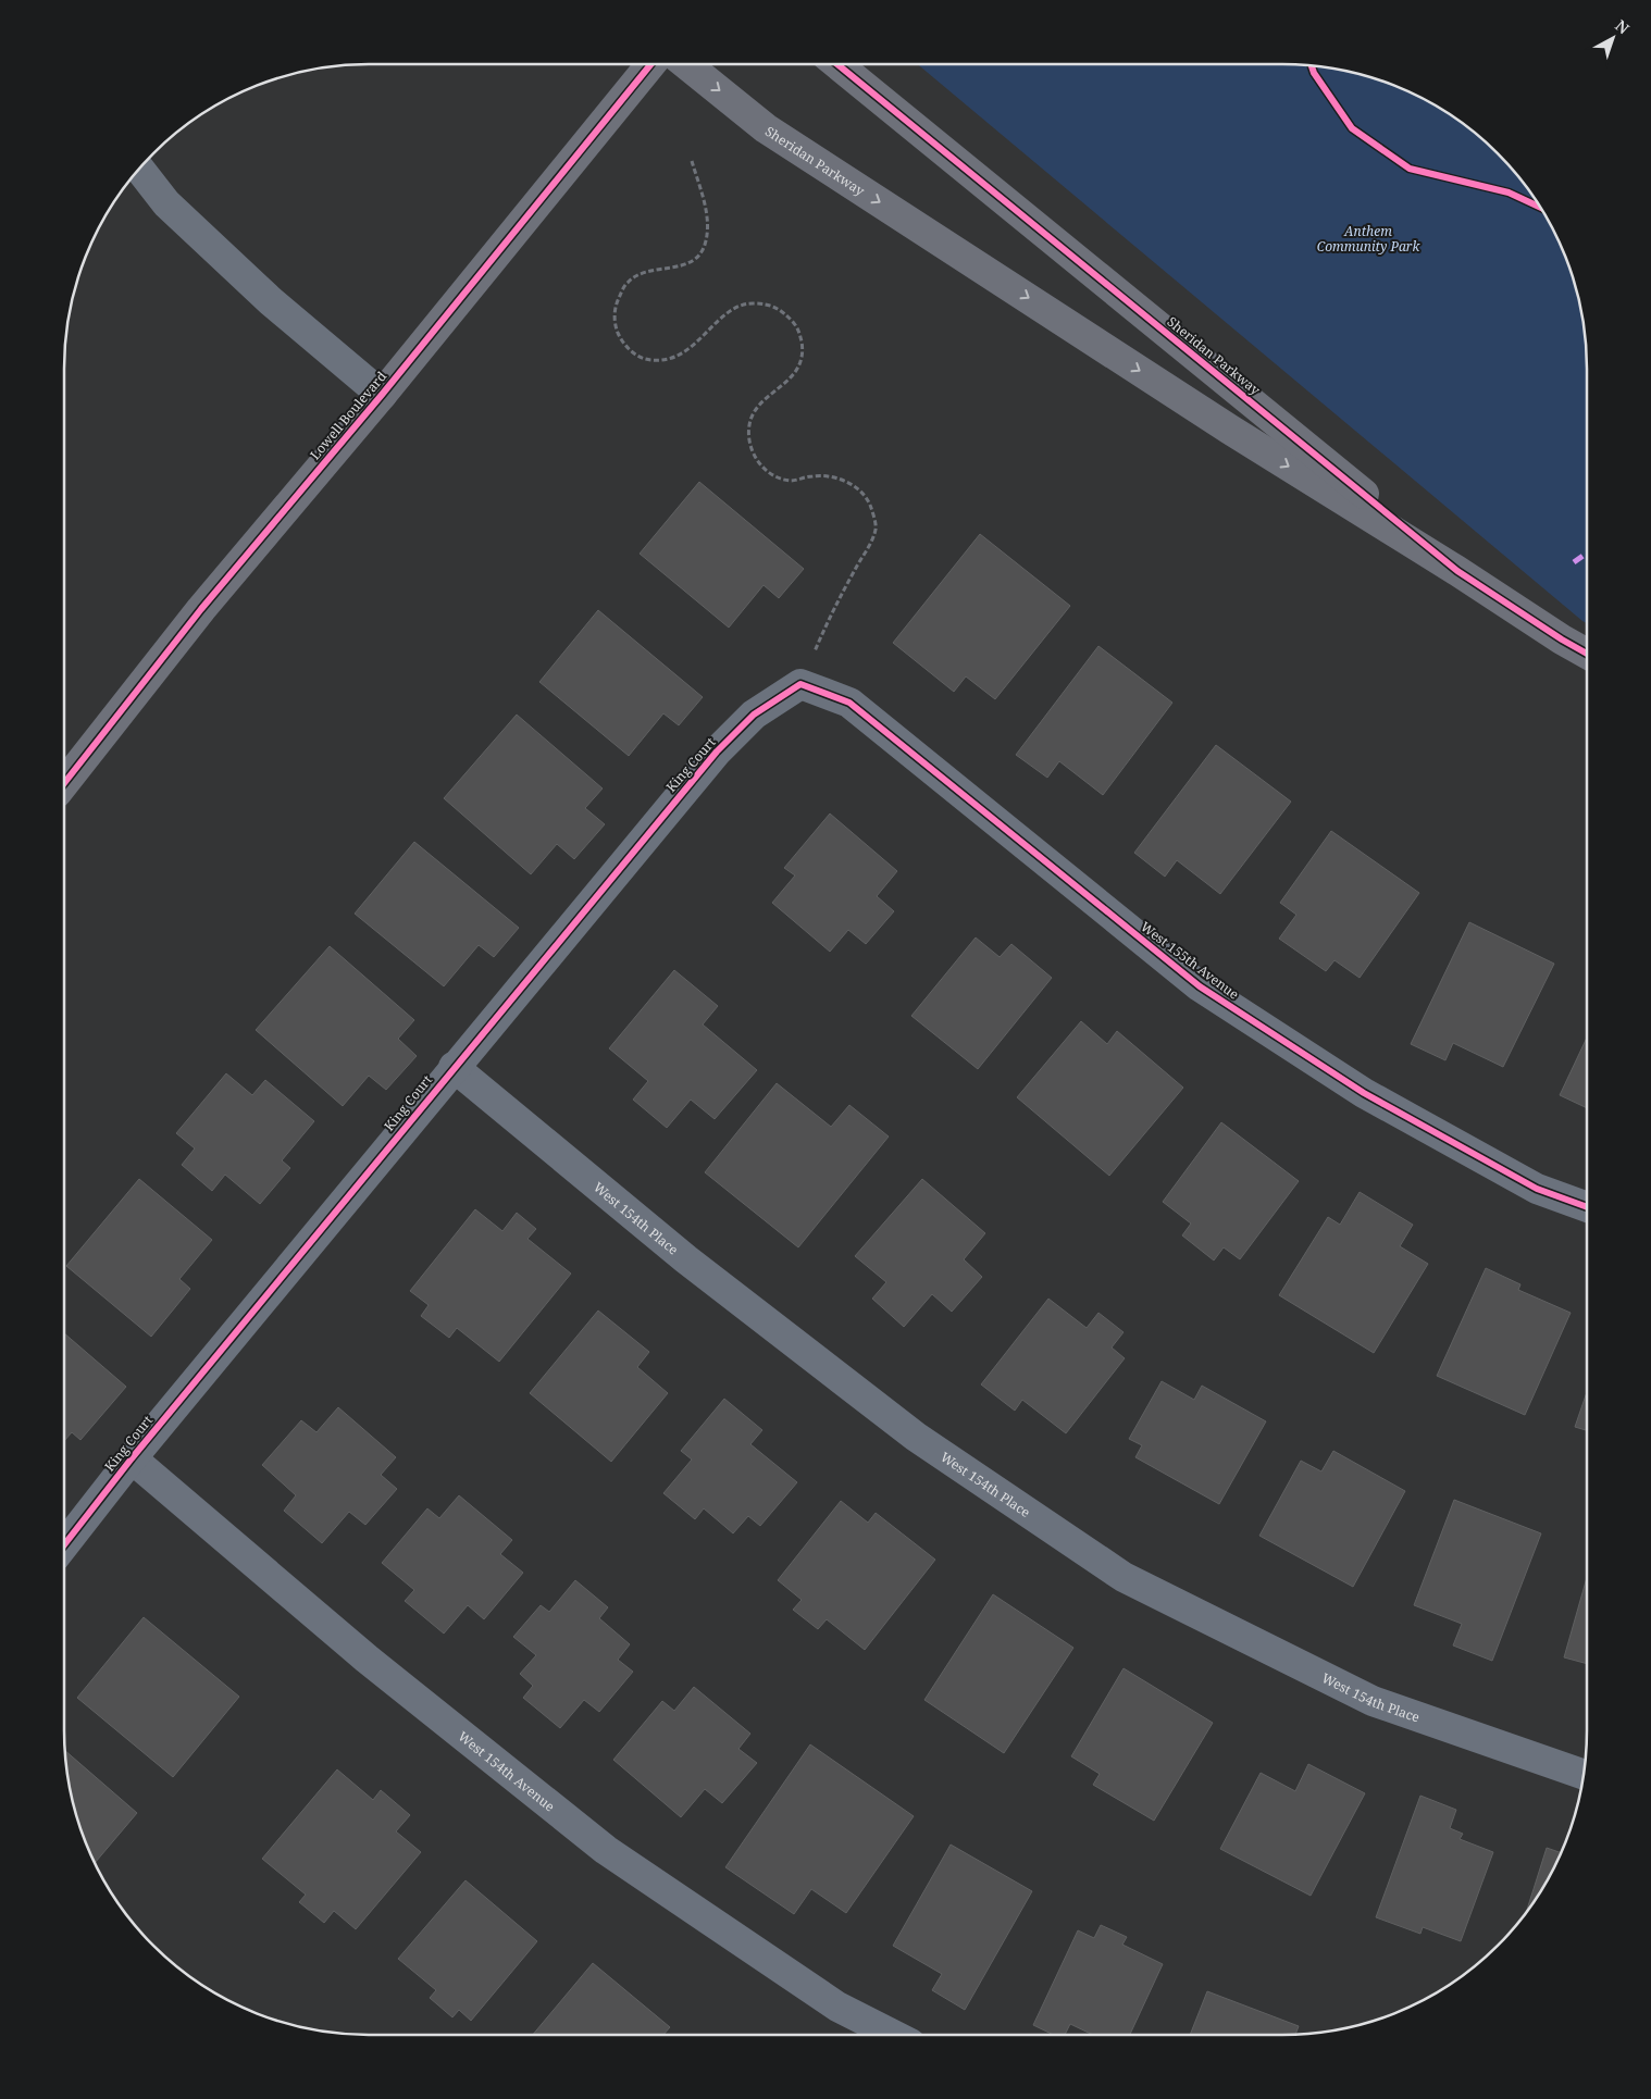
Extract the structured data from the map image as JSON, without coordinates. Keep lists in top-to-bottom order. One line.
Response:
{"streets":{"main road":["Sheridan Parkway","Lowell Boulevard"],"street":["King Court","West 155th Avenue","West 154th Place","West 154th Avenue"]},"crossings":[["King Court","West 155th Avenue"],["King Court","West 154th Place"],["King Court","West 154th Avenue"]],"parks":["Anthem Community Park"],"north":"top right"}
